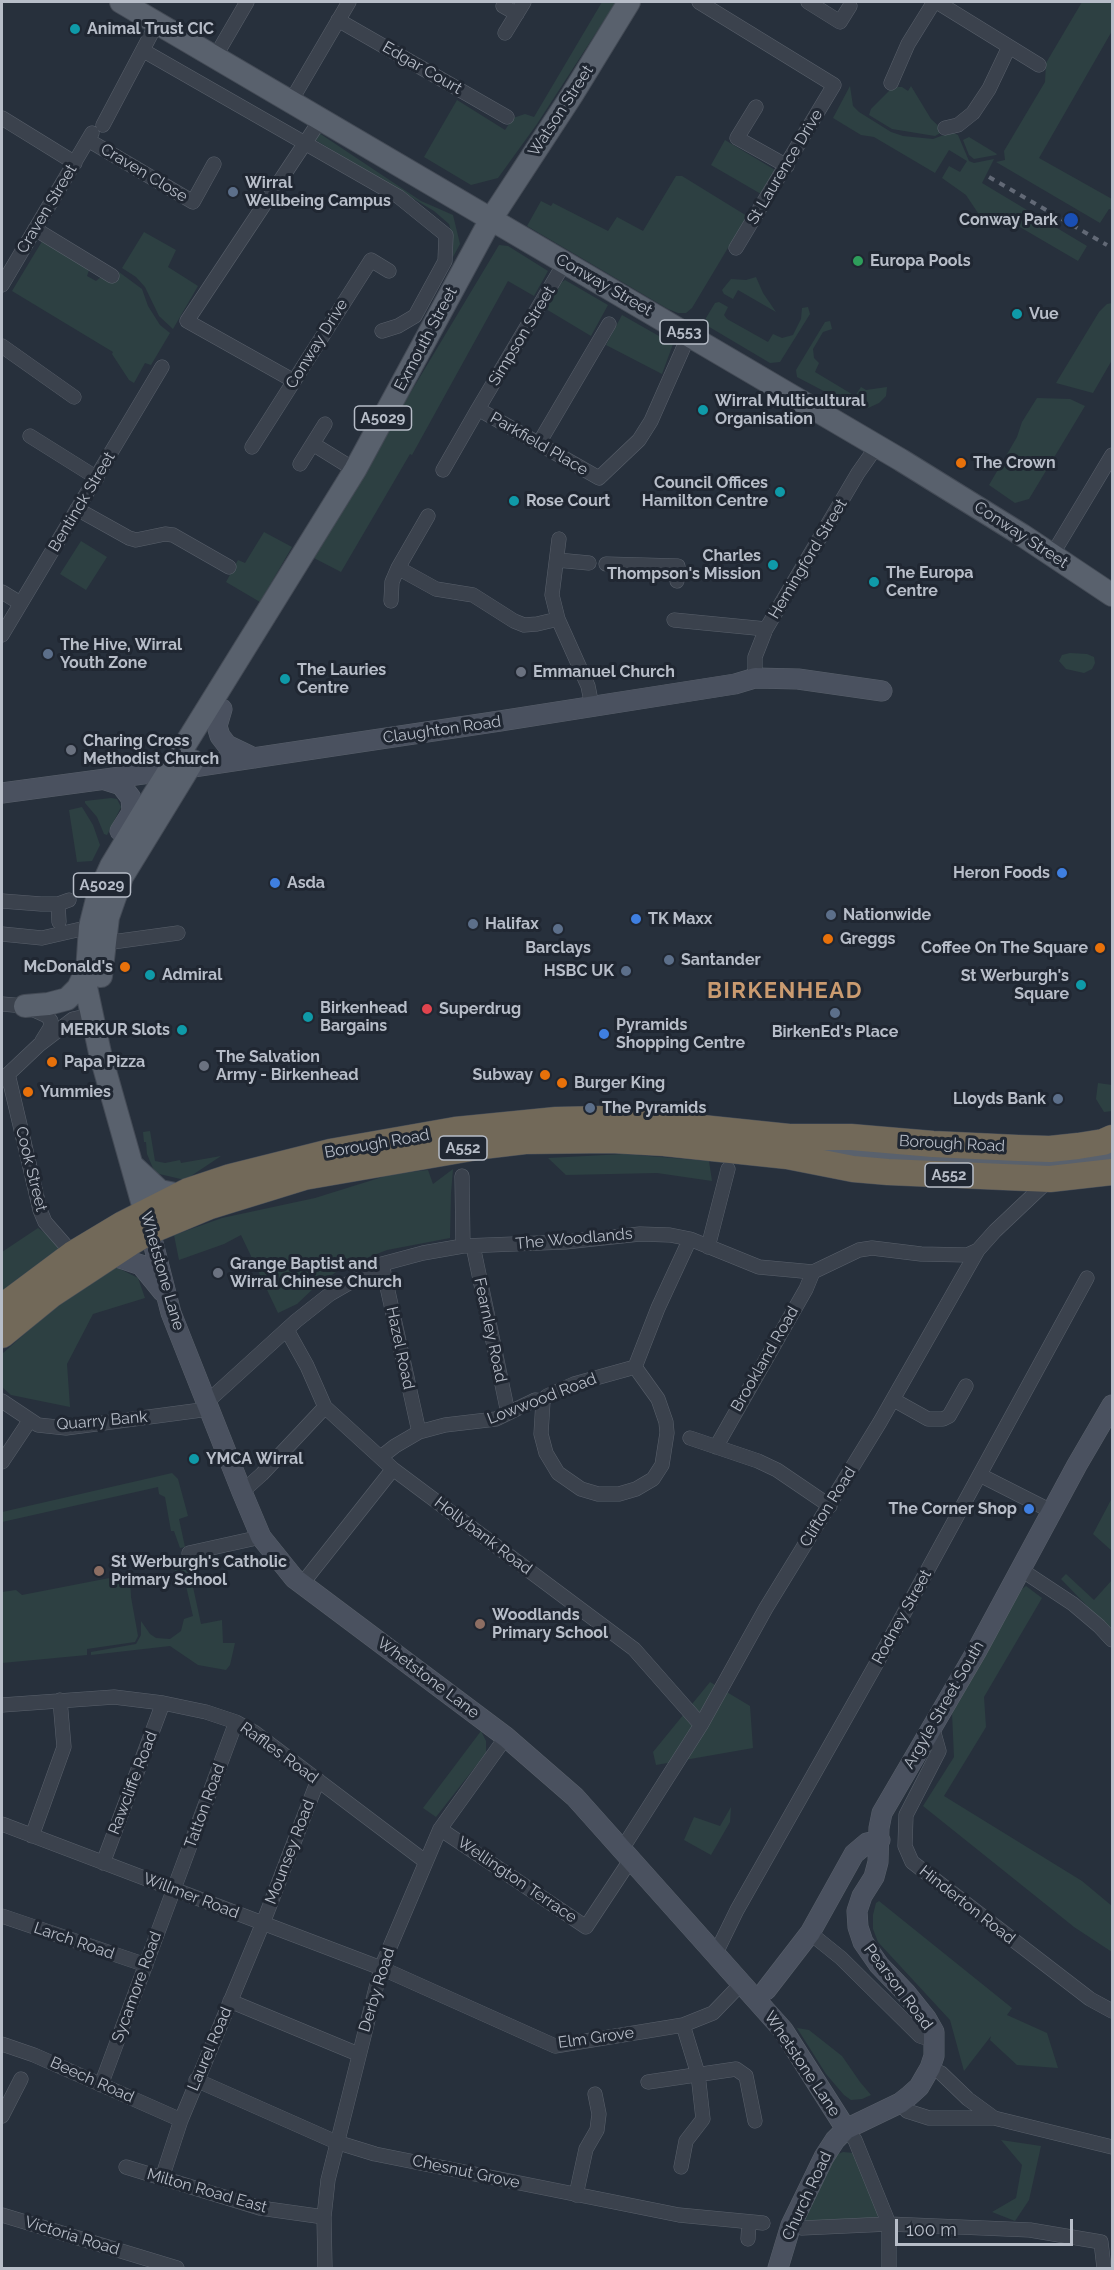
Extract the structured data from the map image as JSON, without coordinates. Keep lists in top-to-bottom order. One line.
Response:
{"streets":{"highway":["Borough Road","A552"],"main road":["Watson Street","Conway Street","A553","Exmouth Street","A5029","Claughton Road","Whetstone Lane","Argyle Street South","Pearson Road","Church Road"],"street":["Edgar Court","St Laurence Drive","Craven Close","Craven Street","Simpson Street","Conway Drive","Parkfield Place","Bentinck Street","Hemingford Street","Cook Street","The Woodlands","Fearnley Road","Hazel Road","Brookland Road","Lowwood Road","Quarry Bank","Clifton Road","Hollybank Road","Rodney Street","Raffles Road","Rawcliffe Road","Tatton Road","Mounsey Road","Wellington Terrace","Willmer Road","Hinderton Road","Larch Road","Sycamore Road","Derby Road","Elm Grove","Laurel Road","Beech Road","Chesnut Grove","Milton Road East","Victoria Road"]},"crossings":[["Watson Street","Conway Street"],["Watson Street","Exmouth Street"],["Craven Close","Craven Street"],["Craven Street","Conway Street"],["Conway Street","Simpson Street"],["Conway Street","Exmouth Street"],["Conway Street","Parkfield Place"],["Conway Street","Hemingford Street"],["Simpson Street","Parkfield Place"],["Exmouth Street","Claughton Road"],["Exmouth Street","Whetstone Lane"],["Hemingford Street","Claughton Road"],["Borough Road","A552"],["Borough Road","Cook Street"],["Borough Road","Whetstone Lane"],["Borough Road","Clifton Road"],["A552","Whetstone Lane"],["The Woodlands","Whetstone Lane"],["The Woodlands","Fearnley Road"],["The Woodlands","Hazel Road"],["The Woodlands","Brookland Road"],["The Woodlands","Quarry Bank"],["The Woodlands","Hollybank Road"],["Whetstone Lane","Quarry Bank"],["Whetstone Lane","Clifton Road"],["Whetstone Lane","Rodney Street"],["Whetstone Lane","Wellington Terrace"],["Whetstone Lane","Pearson Road"],["Whetstone Lane","Derby Road"],["Whetstone Lane","Elm Grove"],["Whetstone Lane","Church Road"],["Fearnley Road","Lowwood Road"],["Hazel Road","Lowwood Road"],["Lowwood Road","Hollybank Road"],["Clifton Road","Hollybank Road"],["Clifton Road","Wellington Terrace"],["Argyle Street South","Hinderton Road"],["Argyle Street South","Pearson Road"],["Raffles Road","Rawcliffe Road"],["Raffles Road","Tatton Road"],["Raffles Road","Mounsey Road"],["Raffles Road","Derby Road"],["Rawcliffe Road","Willmer Road"],["Tatton Road","Willmer Road"],["Tatton Road","Sycamore Road"],["Mounsey Road","Willmer Road"],["Mounsey Road","Laurel Road"],["Wellington Terrace","Derby Road"],["Willmer Road","Sycamore Road"],["Willmer Road","Derby Road"],["Willmer Road","Elm Grove"],["Willmer Road","Laurel Road"],["Larch Road","Sycamore Road"],["Sycamore Road","Beech Road"],["Pearson Road","Church Road"],["Derby Road","Elm Grove"],["Derby Road","Chesnut Grove"],["Derby Road","Milton Road East"],["Laurel Road","Beech Road"],["Laurel Road","Chesnut Grove"],["Laurel Road","Milton Road East"]],"districts":["BIRKENHEAD"],"places":["Animal Trust CIC","Wirral Wellbeing Campus","Conway Park","Europa Pools","Vue","Wirral Multicultural Organisation","The Crown","Council Offices Hamilton Centre","Rose Court","Charles Thompson's Mission","The Europa Centre","The Hive, Wirral Youth Zone","Emmanuel Church","The Lauries Centre","Charing Cross Methodist Church","Heron Foods","Asda","Nationwide","TK Maxx","Halifax","Barclays","Greggs","Coffee On The Square","Santander","McDonald's","HSBC UK","Admiral","St Werburgh's Square","Superdrug","BirkenEd's Place","Birkenhead Bargains","MERKUR Slots","Pyramids Shopping Centre","Papa Pizza","The Salvation Army - Birkenhead","Subway","Burger King","Yummies","Lloyds Bank","The Pyramids","Grange Baptist and Wirral Chinese Church","YMCA Wirral","The Corner Shop","St Werburgh's Catholic Primary School","Woodlands Primary School"],"scale_bar":"100 m"}
